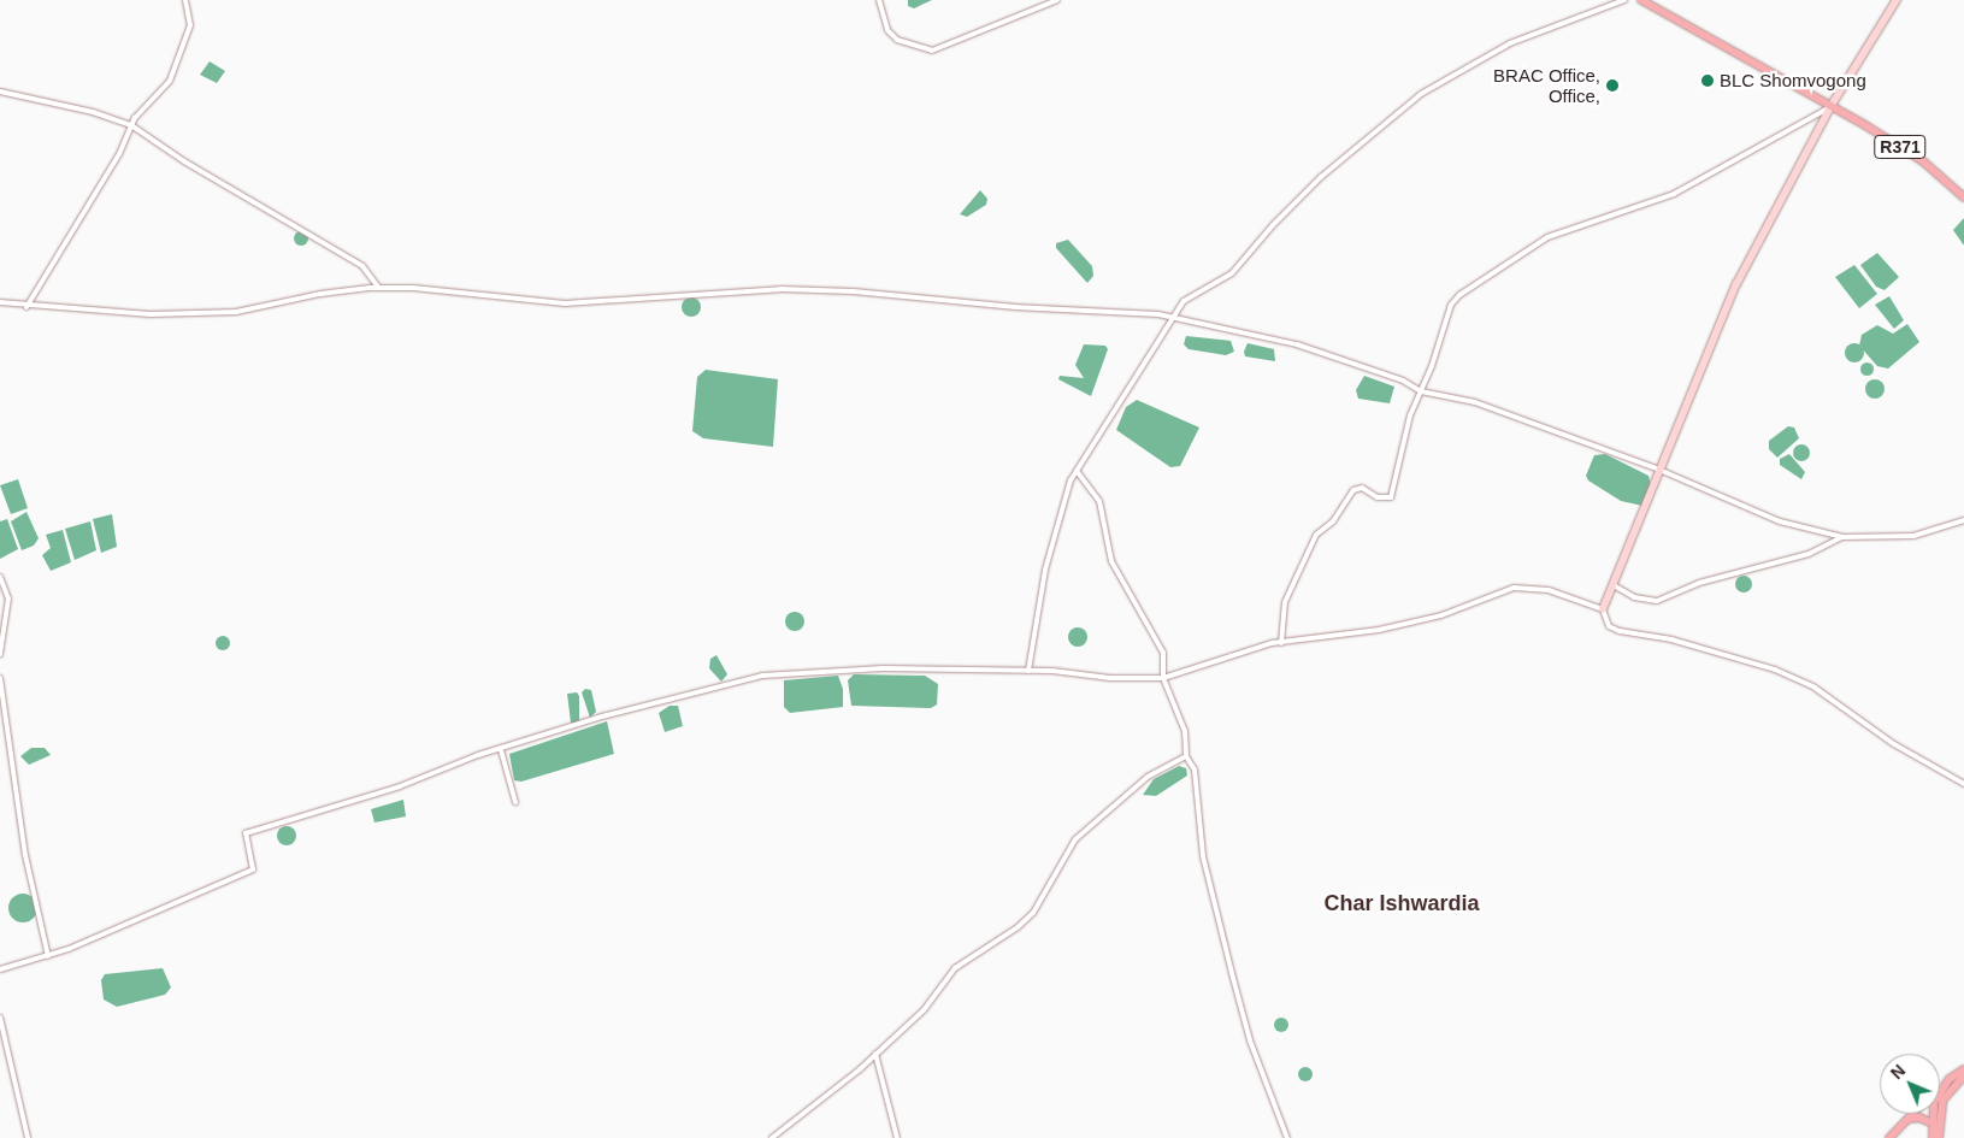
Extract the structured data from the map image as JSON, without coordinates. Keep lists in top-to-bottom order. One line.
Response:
{"streets":{"main road":["R371"]},"districts":["Char Ishwardia"],"places":["BLC Shomvogong","BRAC Office, Office,"],"north":"top left"}
